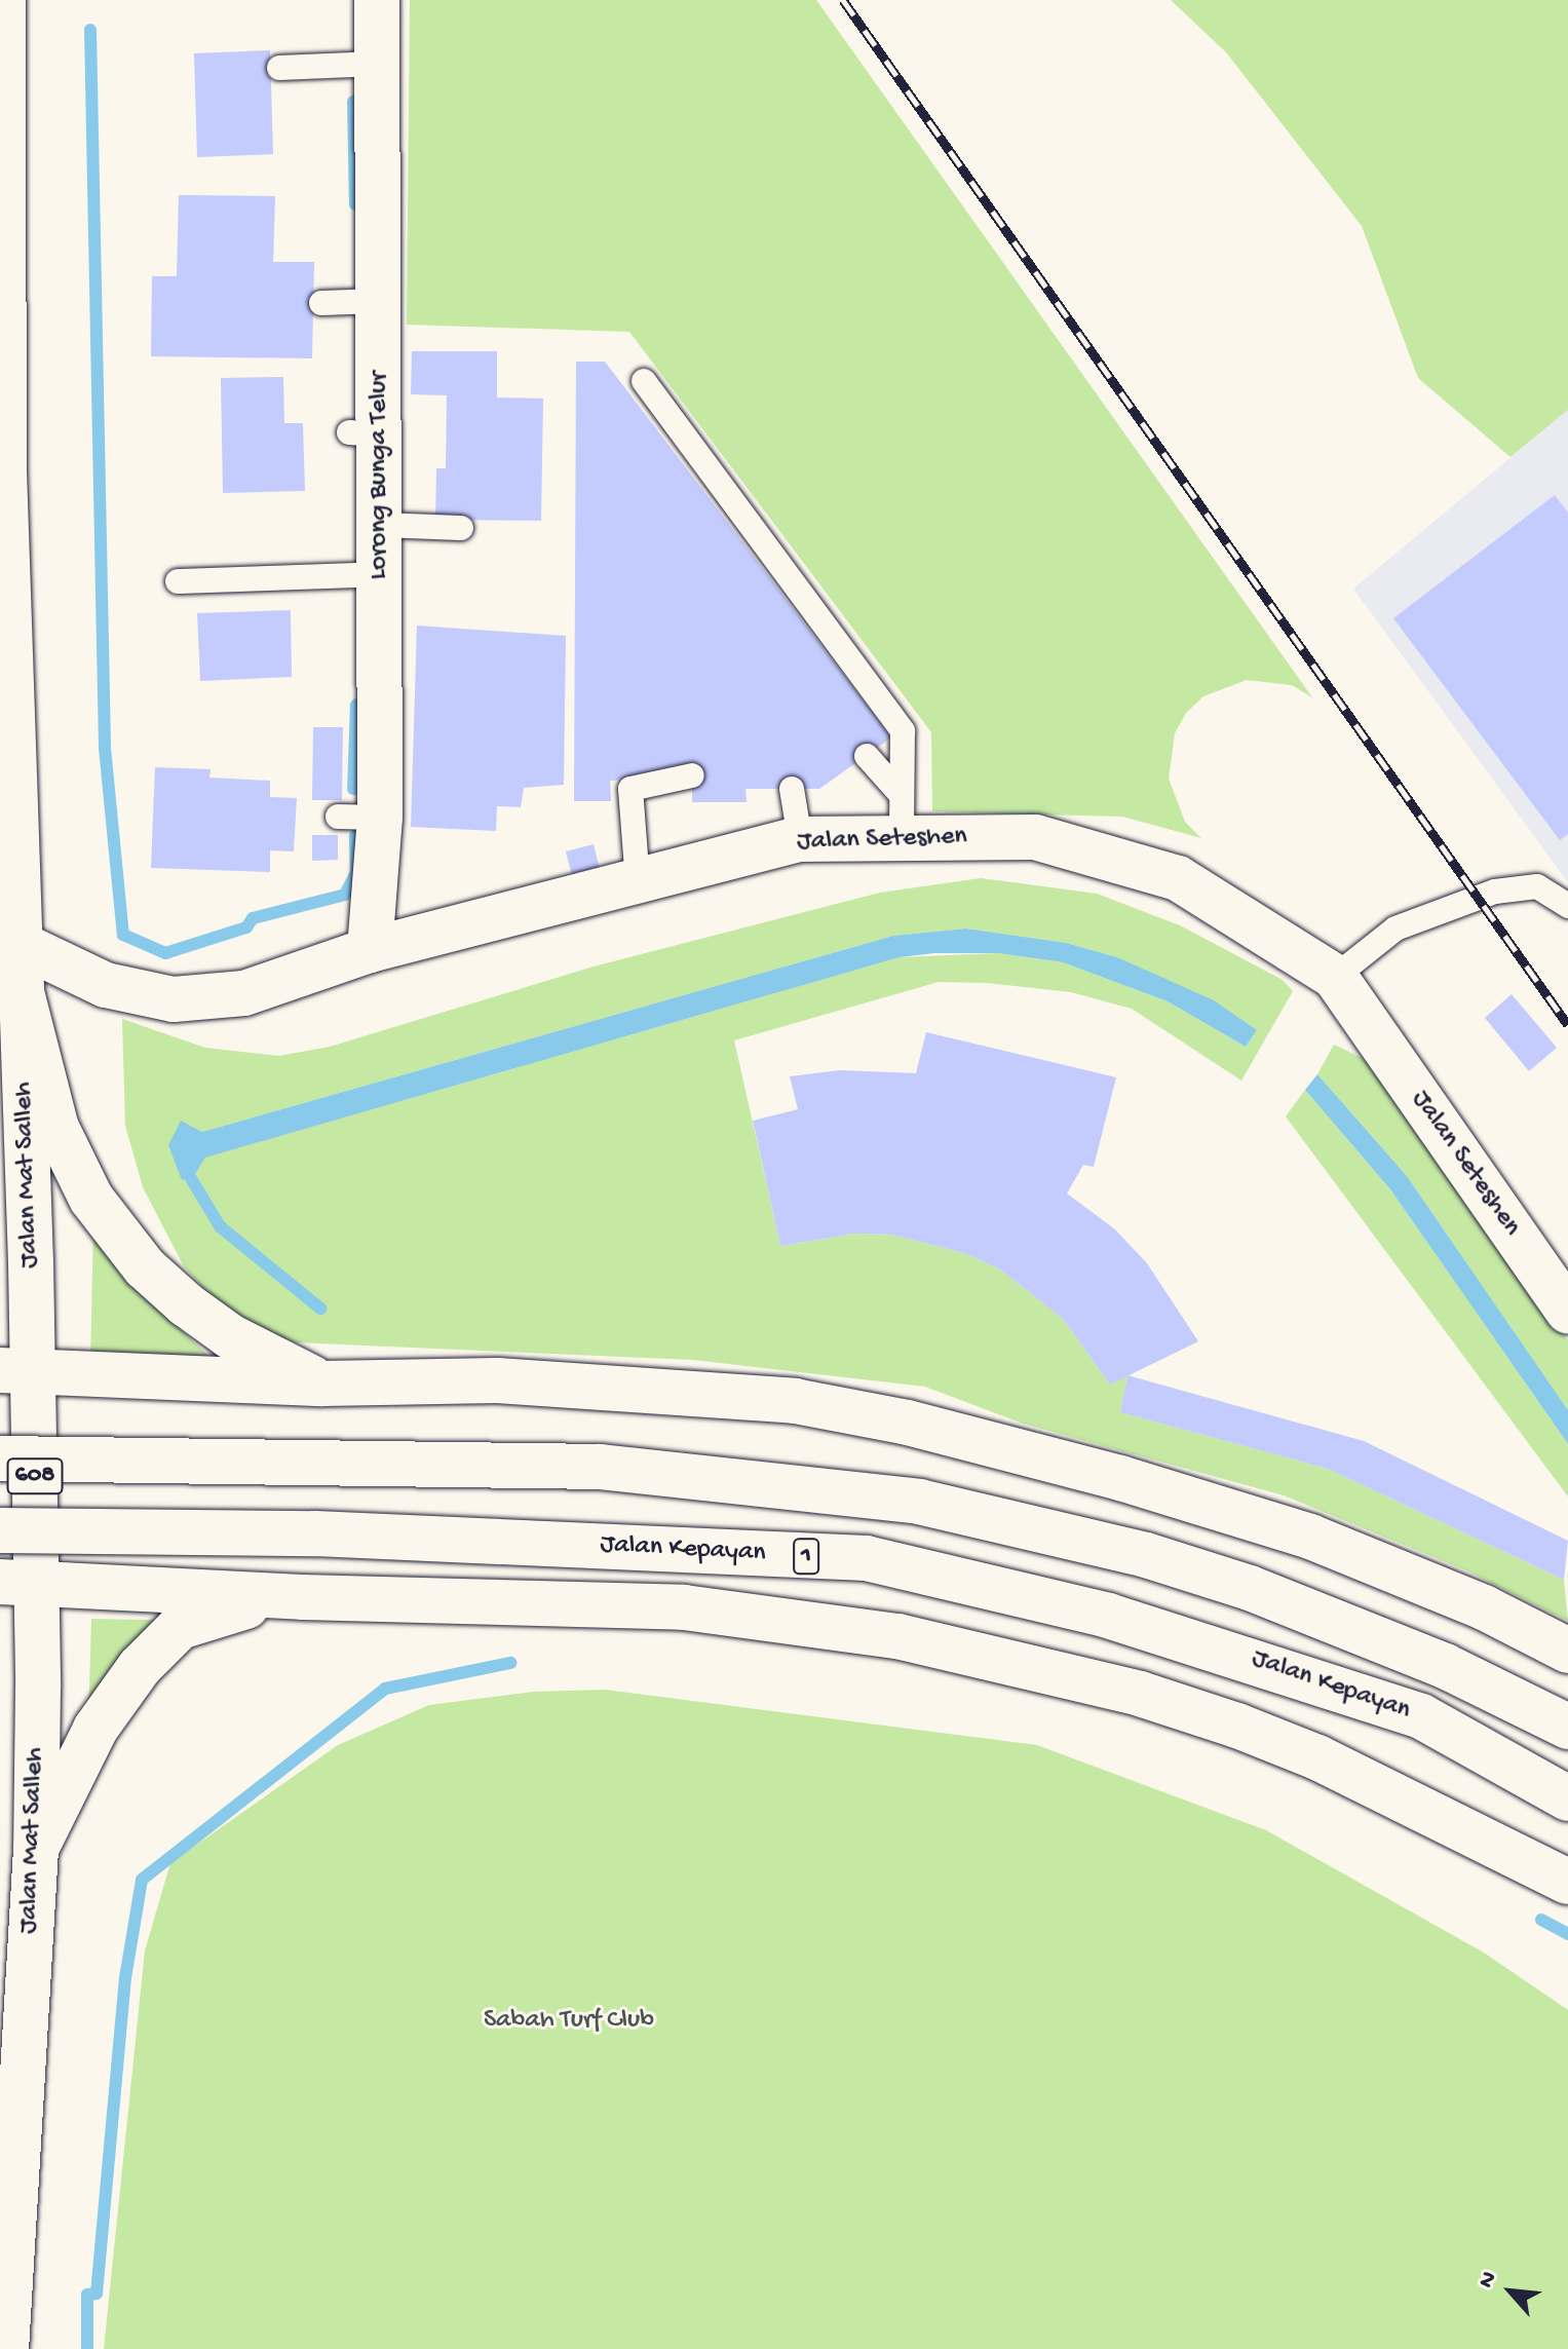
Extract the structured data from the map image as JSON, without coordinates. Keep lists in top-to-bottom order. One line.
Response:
{"streets":{"main road":["Lorong Bunga Telur","Jalan Seteshen","Jalan Mat Salleh","608","Jalan Kepayan","1"]},"crossings":[["Lorong Bunga Telur","Jalan Seteshen"],["Jalan Seteshen","Jalan Mat Salleh"]],"parks":["Sabah Turf Club"],"north":"top left"}
